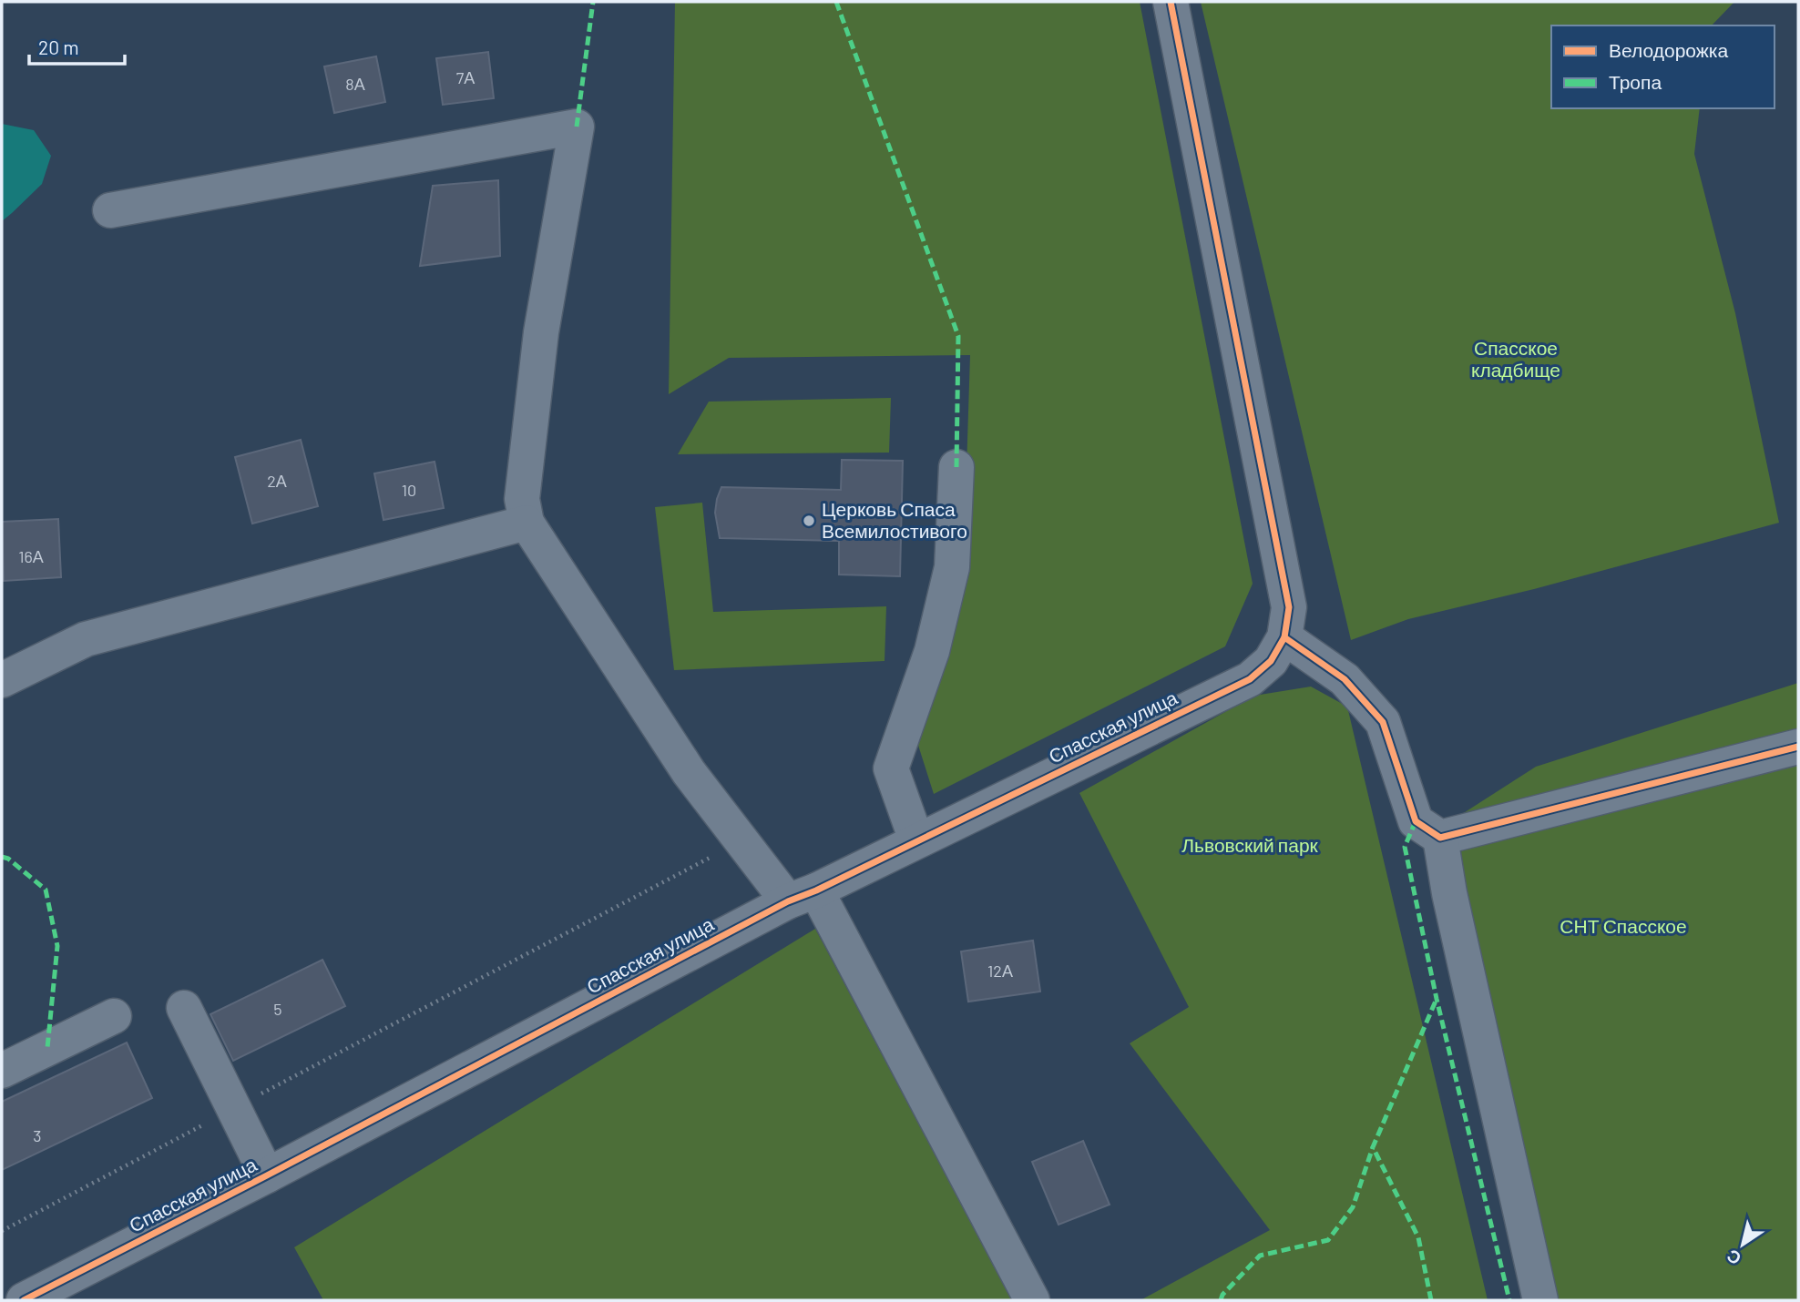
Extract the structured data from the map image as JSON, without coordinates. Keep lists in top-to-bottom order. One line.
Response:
{"streets":{"street":["Спасская улица"]},"parks":["Спасское кладбище","Львовский парк","СНТ Спасское"],"places":["Церковь Спаса Всемилостивого"],"house_numbers":["7А","8А","2А","10","16А","12А","5","3"],"legend":["Велодорожка","Тропа"],"scale_bar":"20 m","north":"bottom left"}
